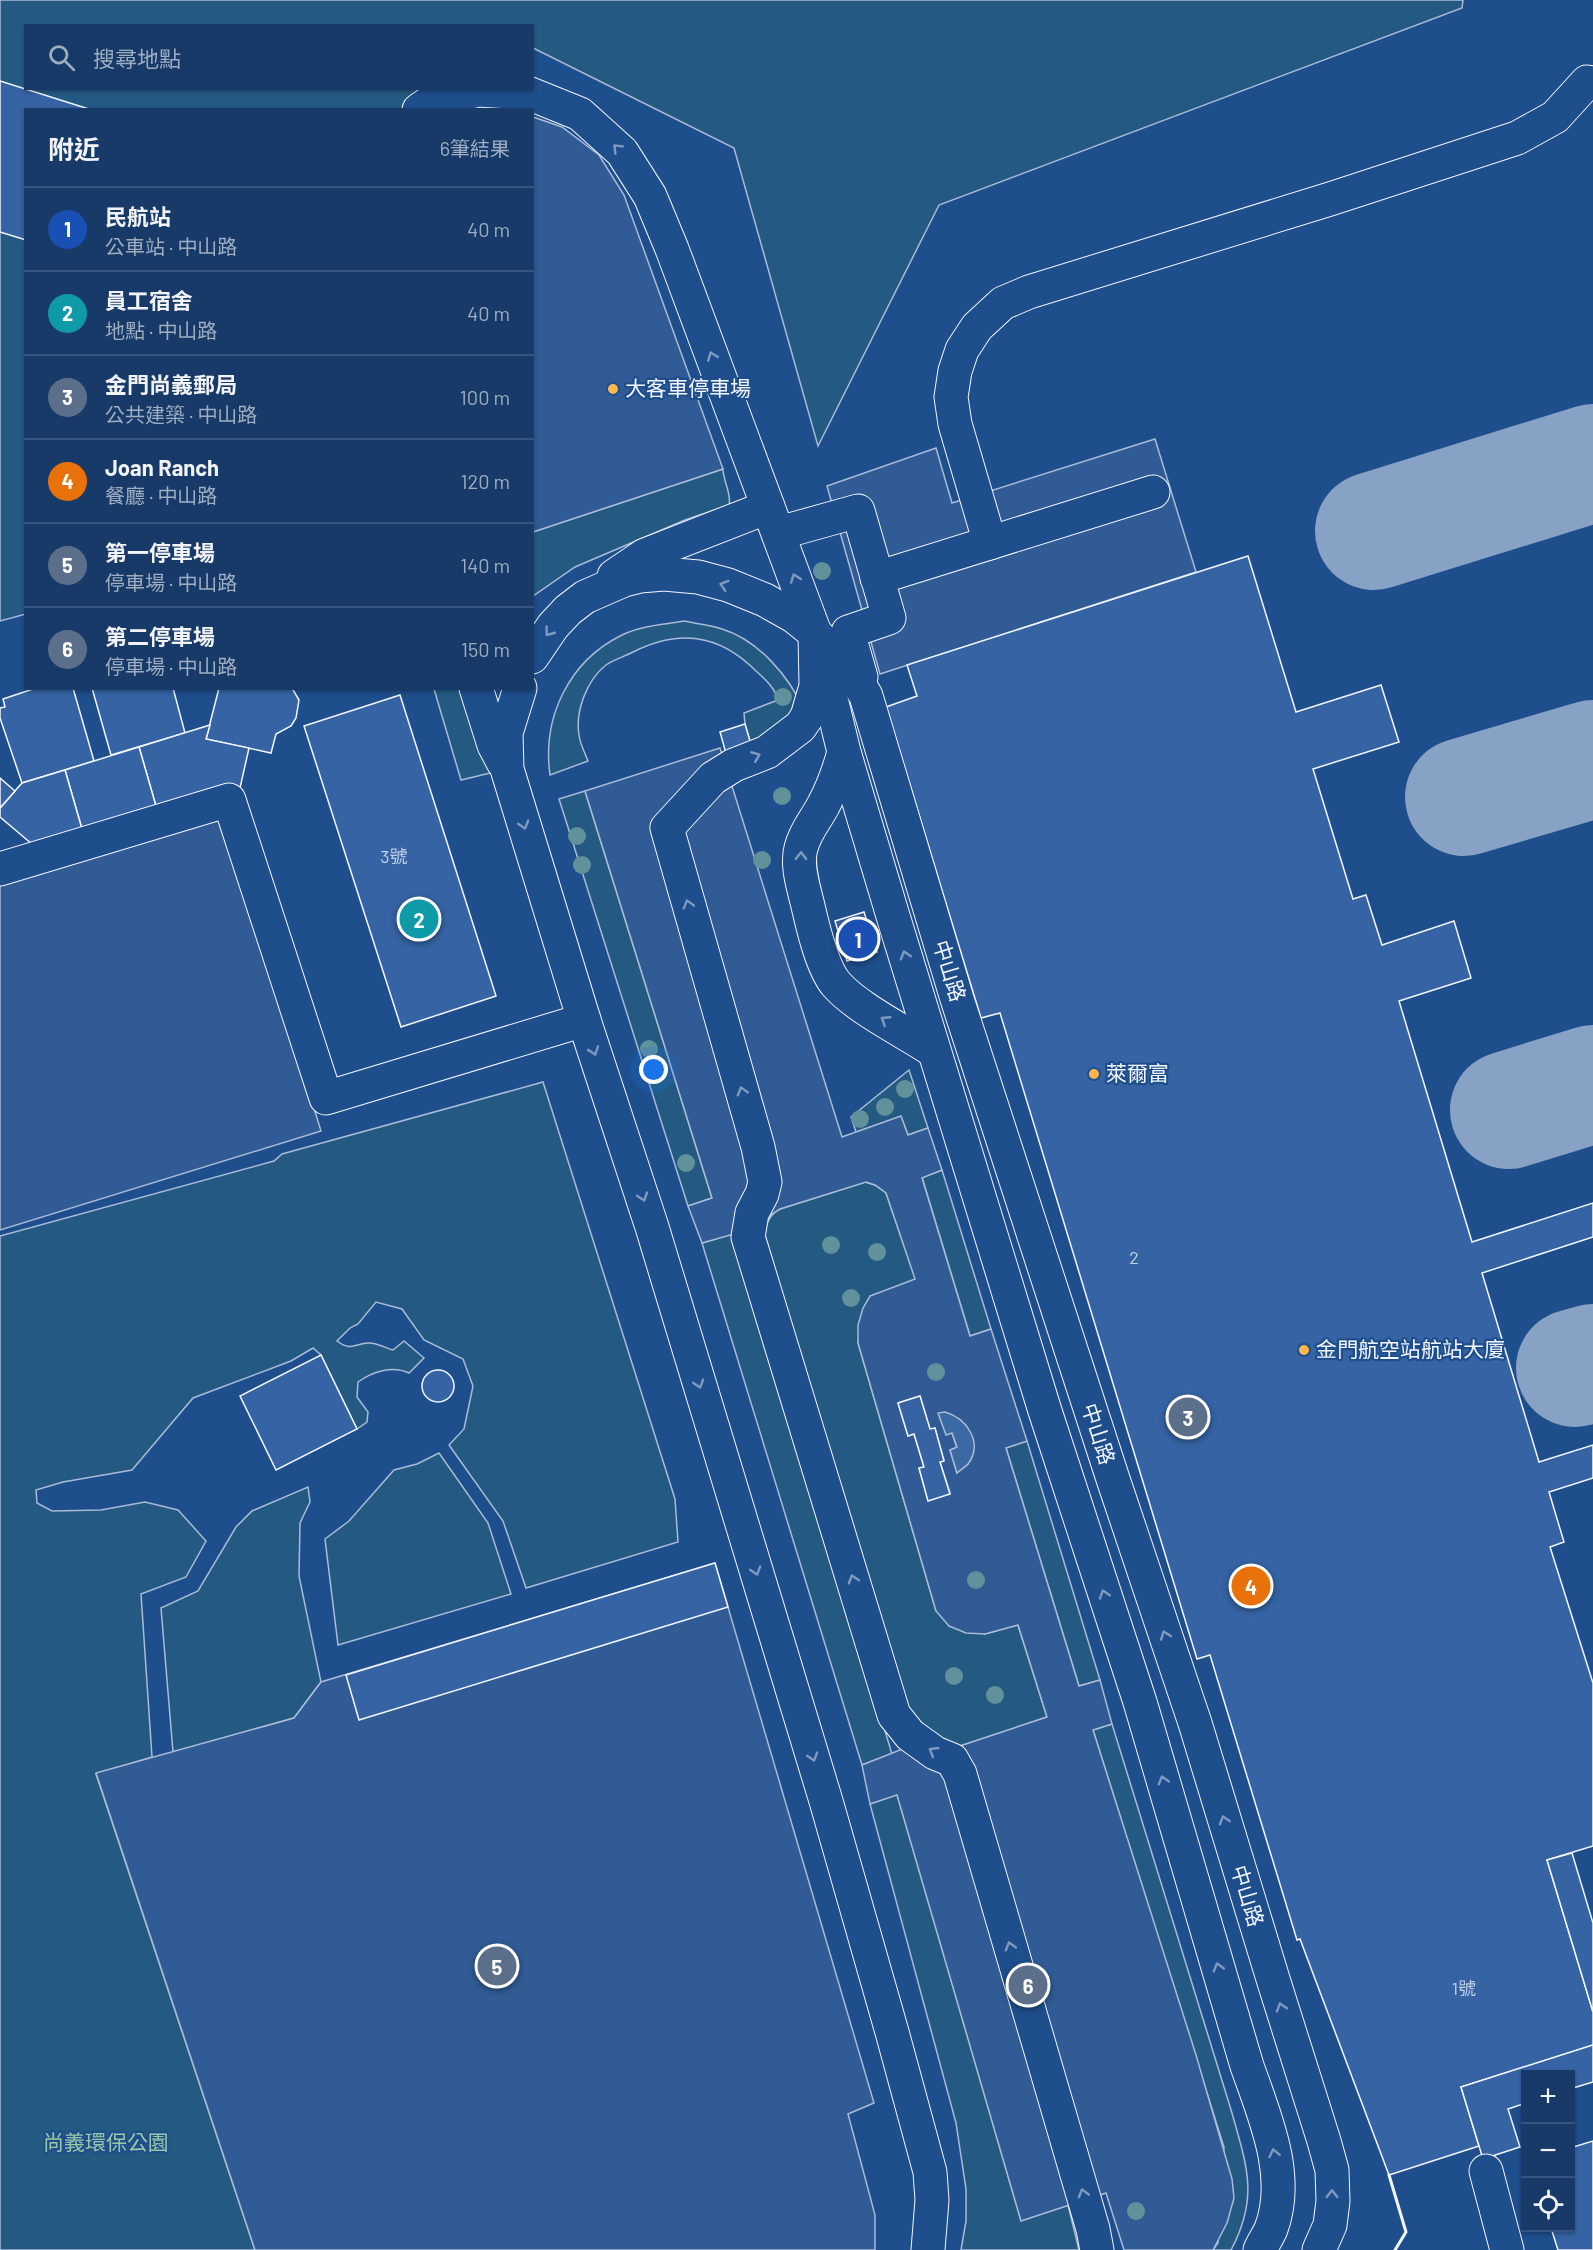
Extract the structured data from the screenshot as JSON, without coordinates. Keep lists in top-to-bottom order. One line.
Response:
{"streets":{"street":["中山路"]},"parks":["尚義環保公園"],"places":["大客車停車場","萊爾富","金門航空站航站大廈"],"house_numbers":["3號","2","1號"],"page":{"search":"搜尋地點","heading":["附近","6筆結果"],"list":[{"mark":"1","name":"民航站","note":"公車站 · 中山路","value":"40 m"},{"mark":"2","name":"員工宿舍","note":"地點 · 中山路","value":"40 m"},{"mark":"3","name":"金門尚義郵局","note":"公共建築 · 中山路","value":"100 m"},{"mark":"4","name":"Joan Ranch","note":"餐廳 · 中山路","value":"120 m"},{"mark":"5","name":"第一停車場","note":"停車場 · 中山路","value":"140 m"},{"mark":"6","name":"第二停車場","note":"停車場 · 中山路","value":"150 m"}],"pins":["2","1","3","4","5","6"],"map_buttons":["+","−"]}}
